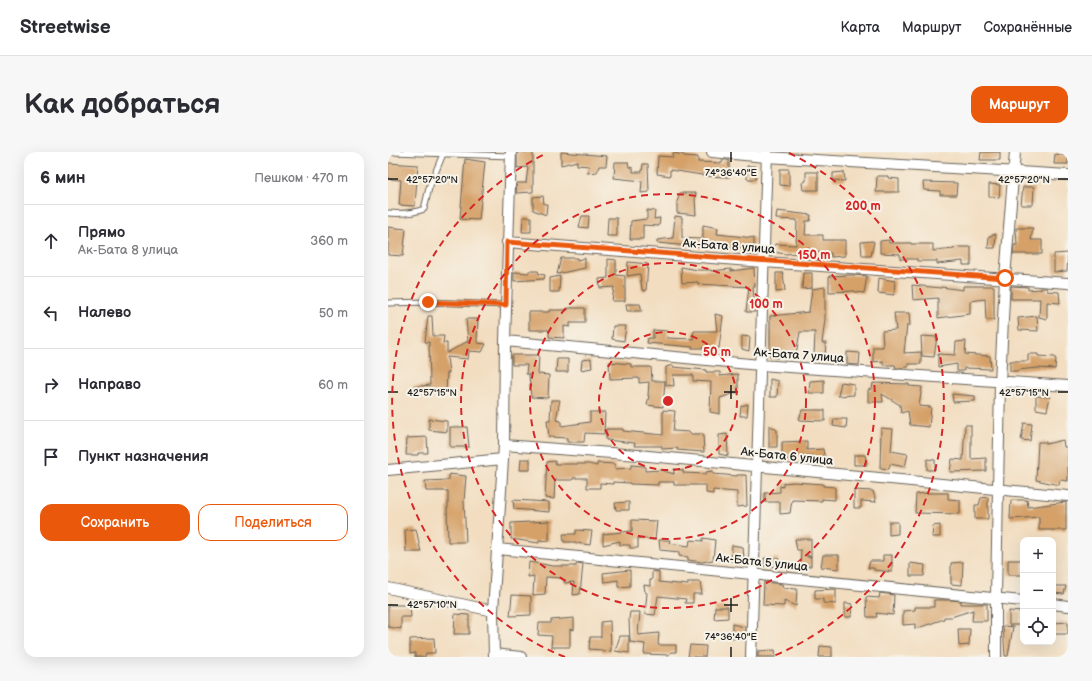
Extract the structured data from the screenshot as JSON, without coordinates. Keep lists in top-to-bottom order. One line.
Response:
{"streets":{"street":["Ак-Бата 8 улица","Ак-Бата 7 улица","Ак-Бата 6 улица","Ак-Бата 5 улица"]},"page":{"header":"Streetwise","nav":["Карта","Маршрут","Сохранённые"],"buttons":["Маршрут",["Сохранить","Поделиться"]],"title":"Как добраться","heading":["6 мин","Пешком · 470 m"],"list":[["Прямо","Ак-Бата 8 улица","360 m"],["Налево","50 m"],["Направо","60 m"],"Пункт назначения"],"map_buttons":["+","−"]},"coordinates":["74°36'40\"E","42°57'20\"N","42°57'15\"N","42°57'10\"N"],"rings":["200 m","150 m","100 m","50 m"]}
